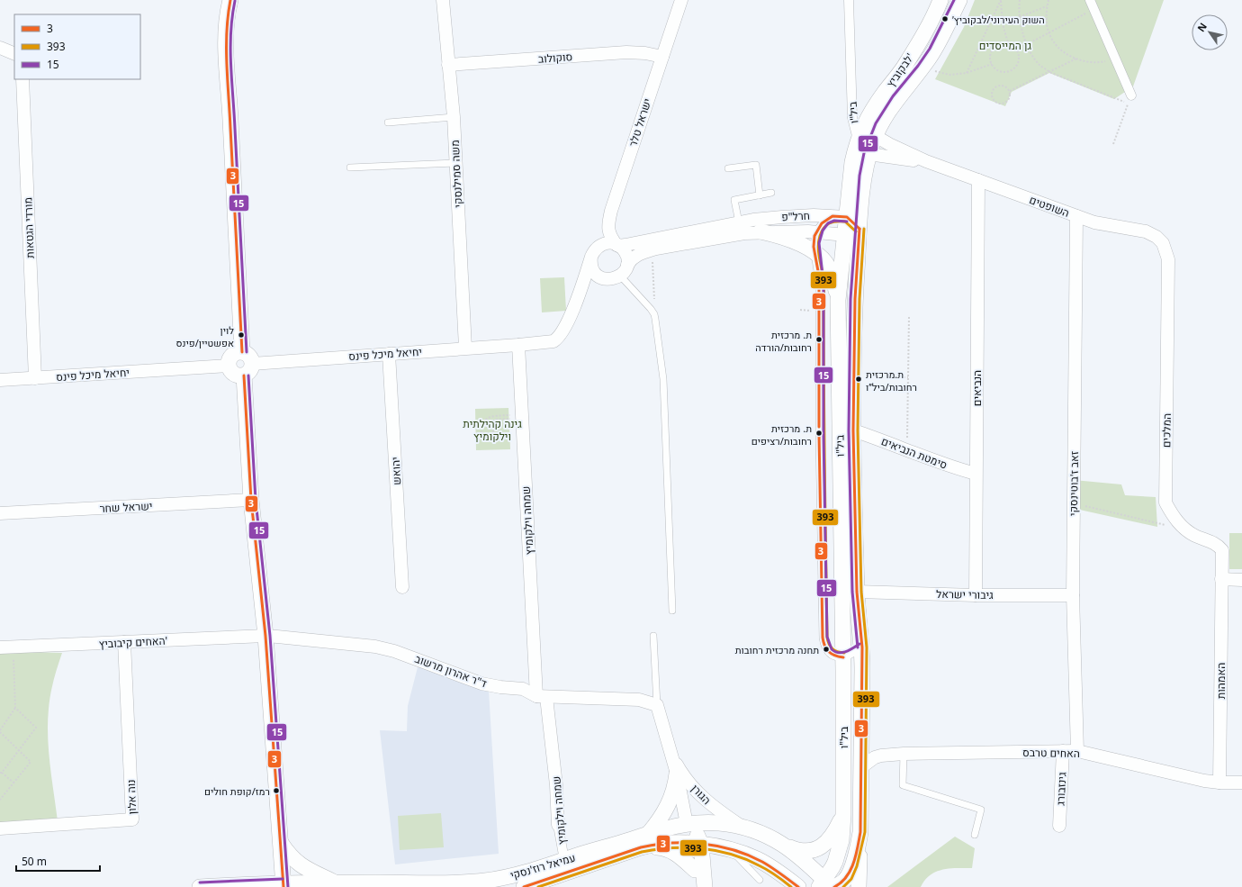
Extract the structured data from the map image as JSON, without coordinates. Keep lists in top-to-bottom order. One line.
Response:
{"streets":{"street":["סוקולוב","לבקוביץ'","ביל\"ו","ישראל טלר","משה סמילנסקי","השופטים","חרל\"פ","מורדי הגטאות","יחיאל מיכל פינס","הנביאים","המלכים","סימטת הנביאים","יהואש","זאב ז'בוטינסקי","ישראל שחר","שמחה וילקומיץ","גיבורי ישראל","האחים קיבוביץ'","ד\"ר אהרון מרשוב","האמהות","האחים טרבס","גינזבורג","הגורן","נוה אלון","עמיאל רוז'נסקי"]},"crossings":[["סוקולוב","ישראל טלר"],["סוקולוב","משה סמילנסקי"],["לבקוביץ'","ביל\"ו"],["לבקוביץ'","השופטים"],["ביל\"ו","השופטים"],["ביל\"ו","חרל\"פ"],["ביל\"ו","סימטת הנביאים"],["ביל\"ו","גיבורי ישראל"],["ביל\"ו","האחים טרבס"],["ישראל טלר","חרל\"פ"],["משה סמילנסקי","יחיאל מיכל פינס"],["השופטים","הנביאים"],["השופטים","המלכים"],["השופטים","זאב ז'בוטינסקי"],["מורדי הגטאות","יחיאל מיכל פינס"],["יחיאל מיכל פינס","יהואש"],["יחיאל מיכל פינס","שמחה וילקומיץ"],["הנביאים","סימטת הנביאים"],["הנביאים","גיבורי ישראל"],["המלכים","האמהות"],["זאב ז'בוטינסקי","גיבורי ישראל"],["זאב ז'בוטינסקי","האחים טרבס"],["שמחה וילקומיץ","ד\"ר אהרון מרשוב"],["שמחה וילקומיץ","עמיאל רוז'נסקי"],["האחים קיבוביץ'","ד\"ר אהרון מרשוב"],["האחים קיבוביץ'","נוה אלון"],["ד\"ר אהרון מרשוב","הגורן"],["האמהות","האחים טרבס"],["האחים טרבס","גינזבורג"],["הגורן","עמיאל רוז'נסקי"]],"parks":["גן המייסדים","גינה קהילתית וילקומיץ"],"places":["השוק העירוני/לבקוביץ׳","לוין אפשטיין/פינס","ת. מרכזית רחובות/הורדה","ת.מרכזית רחובות/ביל״ו","ת. מרכזית רחובות/רציפים","תחנה מרכזית רחובות","רמז/קופת חולים"],"lines":["transit line 3","transit line 15","transit line 393"],"legend":["3","393","15"],"scale_bar":"50 m","north":"top left"}
